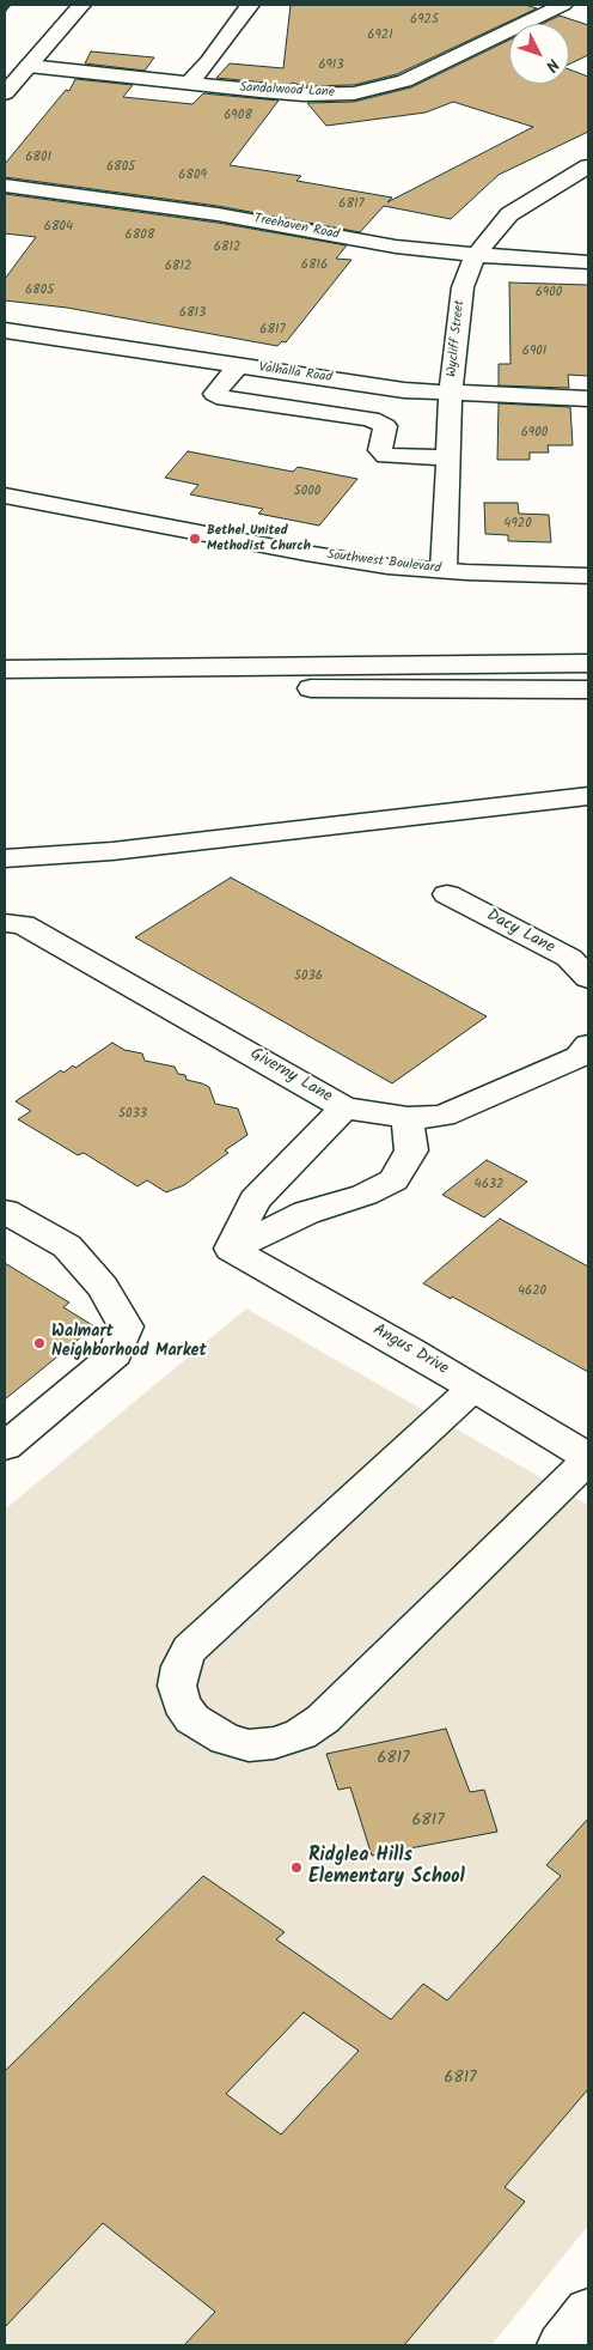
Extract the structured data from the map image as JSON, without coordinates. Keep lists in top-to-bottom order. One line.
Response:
{"streets":{"main road":["Sandalwood Lane","Treehaven Road","Wycliff Street","Valhalla Road","Southwest Boulevard","Dacy Lane","Giverny Lane","Angus Drive"]},"crossings":[["Treehaven Road","Wycliff Street"],["Wycliff Street","Valhalla Road"],["Wycliff Street","Southwest Boulevard"]],"places":["Bethel United Methodist Church","Walmart Neighborhood Market","Ridglea Hills Elementary School"],"house_numbers":["6925","6921","6913","6908","6801","6805","6809","6817","6804","6808","6812","6816","6812","6805","6900","6813","6817","6901","6900","5000","4920","5036","5033","4632","4620","6817","6817","6817"],"north":"bottom right"}
